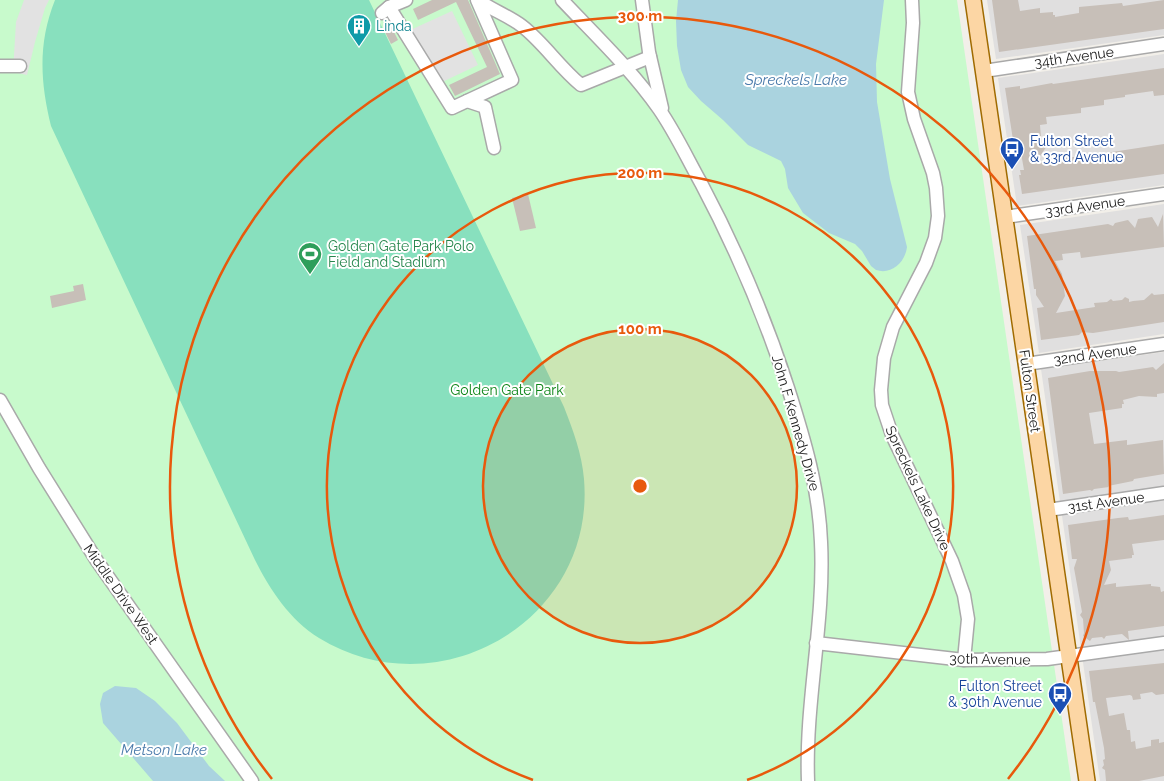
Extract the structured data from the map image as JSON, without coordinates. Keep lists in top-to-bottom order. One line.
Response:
{"streets":{"main road":["Fulton Street"],"street":["34th Avenue","33rd Avenue","32nd Avenue","John F Kennedy Drive","Spreckels Lake Drive","31st Avenue","Middle Drive West","30th Avenue"]},"crossings":[["34th Avenue","Fulton Street"],["33rd Avenue","Fulton Street"],["32nd Avenue","Fulton Street"],["Fulton Street","31st Avenue"],["Fulton Street","30th Avenue"],["John F Kennedy Drive","30th Avenue"],["Spreckels Lake Drive","30th Avenue"]],"water":["Spreckels Lake","Metson Lake"],"parks":["Golden Gate Park"],"places":{"building":["Linda"],"bus stop":["Fulton Street & 33rd Avenue","Fulton Street & 30th Avenue"],"sports":["Golden Gate Park Polo Field and Stadium"]},"rings":["300 m","200 m","100 m"]}
